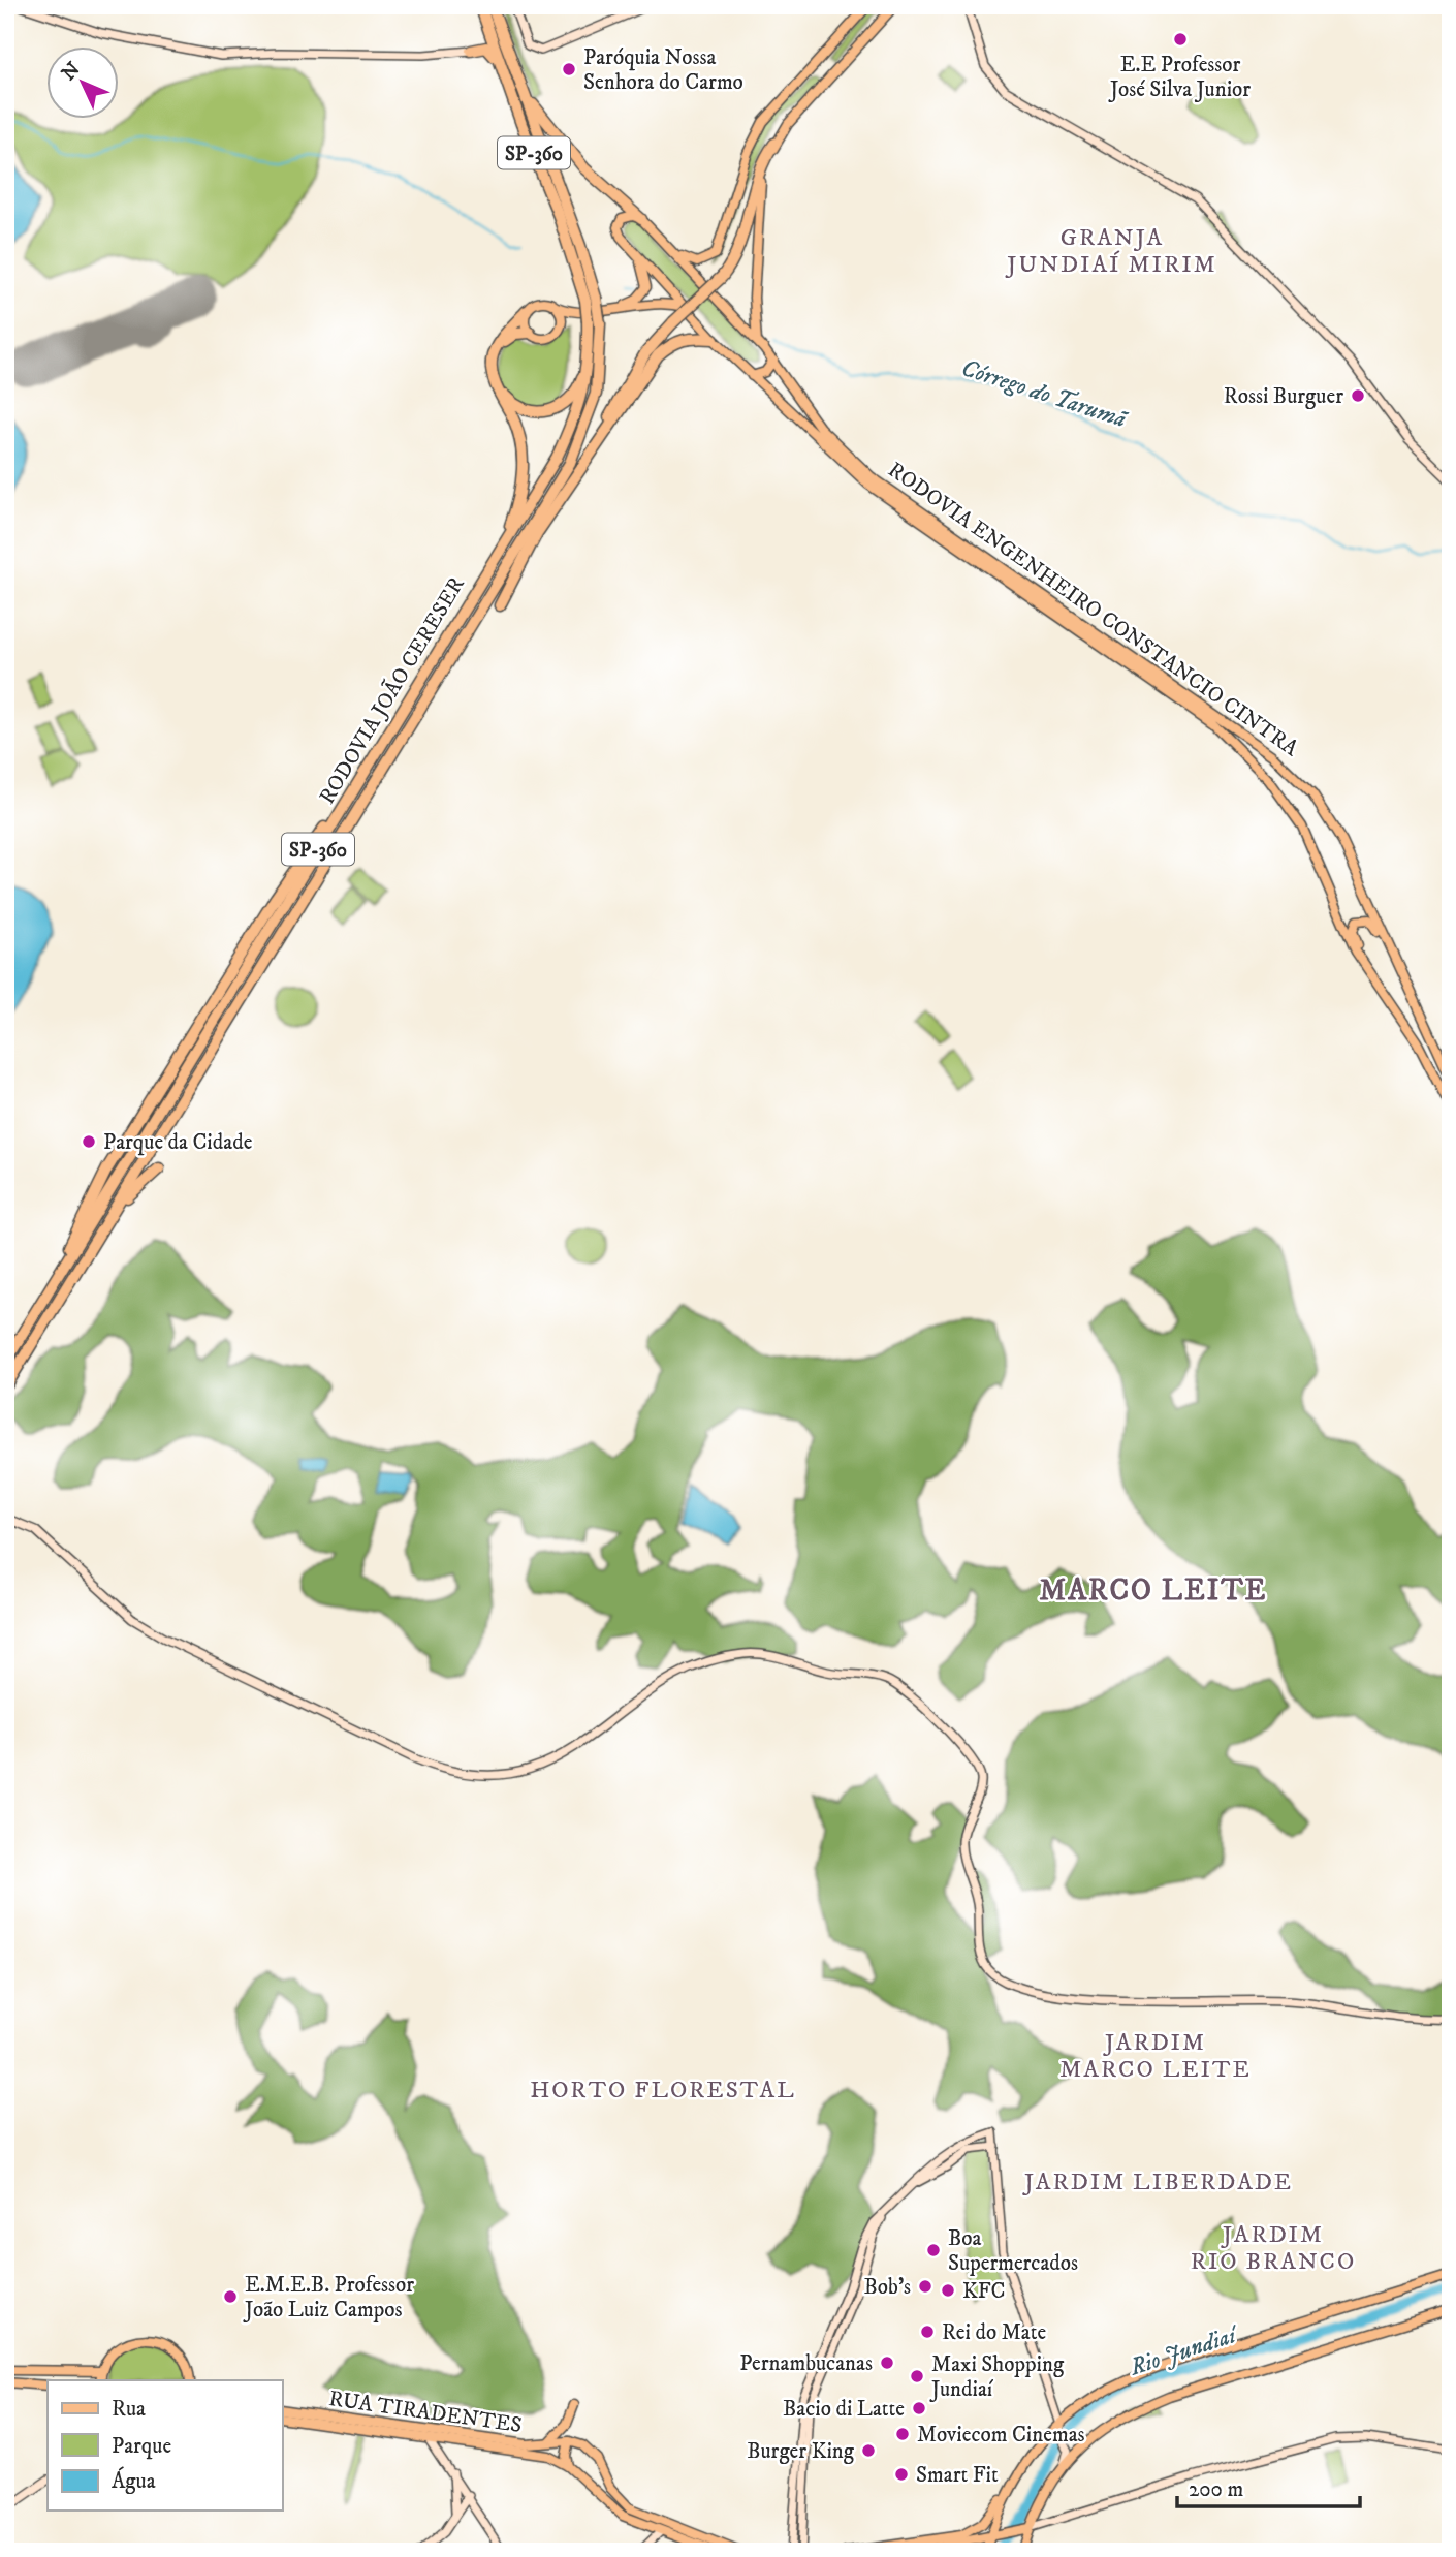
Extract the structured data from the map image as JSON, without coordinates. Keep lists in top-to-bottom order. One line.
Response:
{"streets":{"highway":["SP-360","RODOVIA JOÃO CERESER"],"main road":["RODOVIA ENGENHEIRO CONSTANCIO CINTRA","RUA TIRADENTES"]},"crossings":[["SP-360","RODOVIA JOÃO CERESER"]],"districts":["GRANJA JUNDIAÍ MIRIM","MARCO LEITE","JARDIM MARCO LEITE","HORTO FLORESTAL","JARDIM LIBERDADE","JARDIM RIO BRANCO"],"water":["Córrego do Tarumã","Rio Jundiaí"],"places":["E.E Professor José Silva Junior","Paróquia Nossa Senhora do Carmo","Rossi Burguer","Parque da Cidade","Boa Supermercados","Bob's","KFC","E.M.E.B. Professor João Luiz Campos","Rei do Mate","Pernambucanas","Maxi Shopping Jundiaí","Bacio di Latte","Moviecom Cinemas","Burger King","Smart Fit"],"legend":["Rua","Parque","Água"],"scale_bar":"200 m","north":"top left"}
